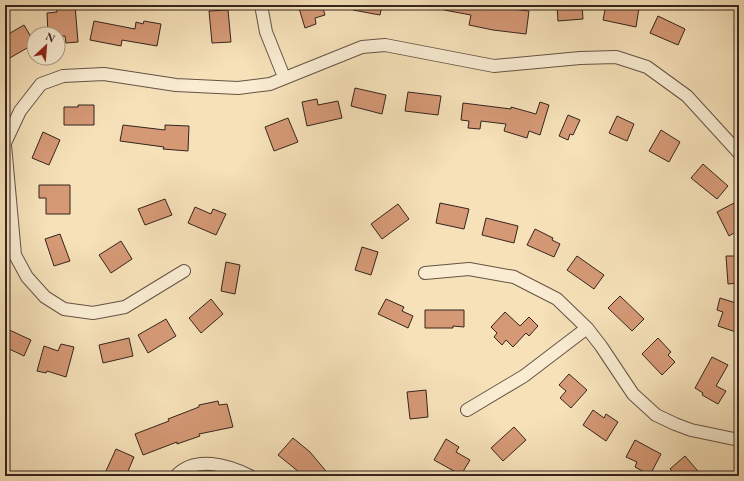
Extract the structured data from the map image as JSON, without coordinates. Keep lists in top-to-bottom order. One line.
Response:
{"north":"top right"}
